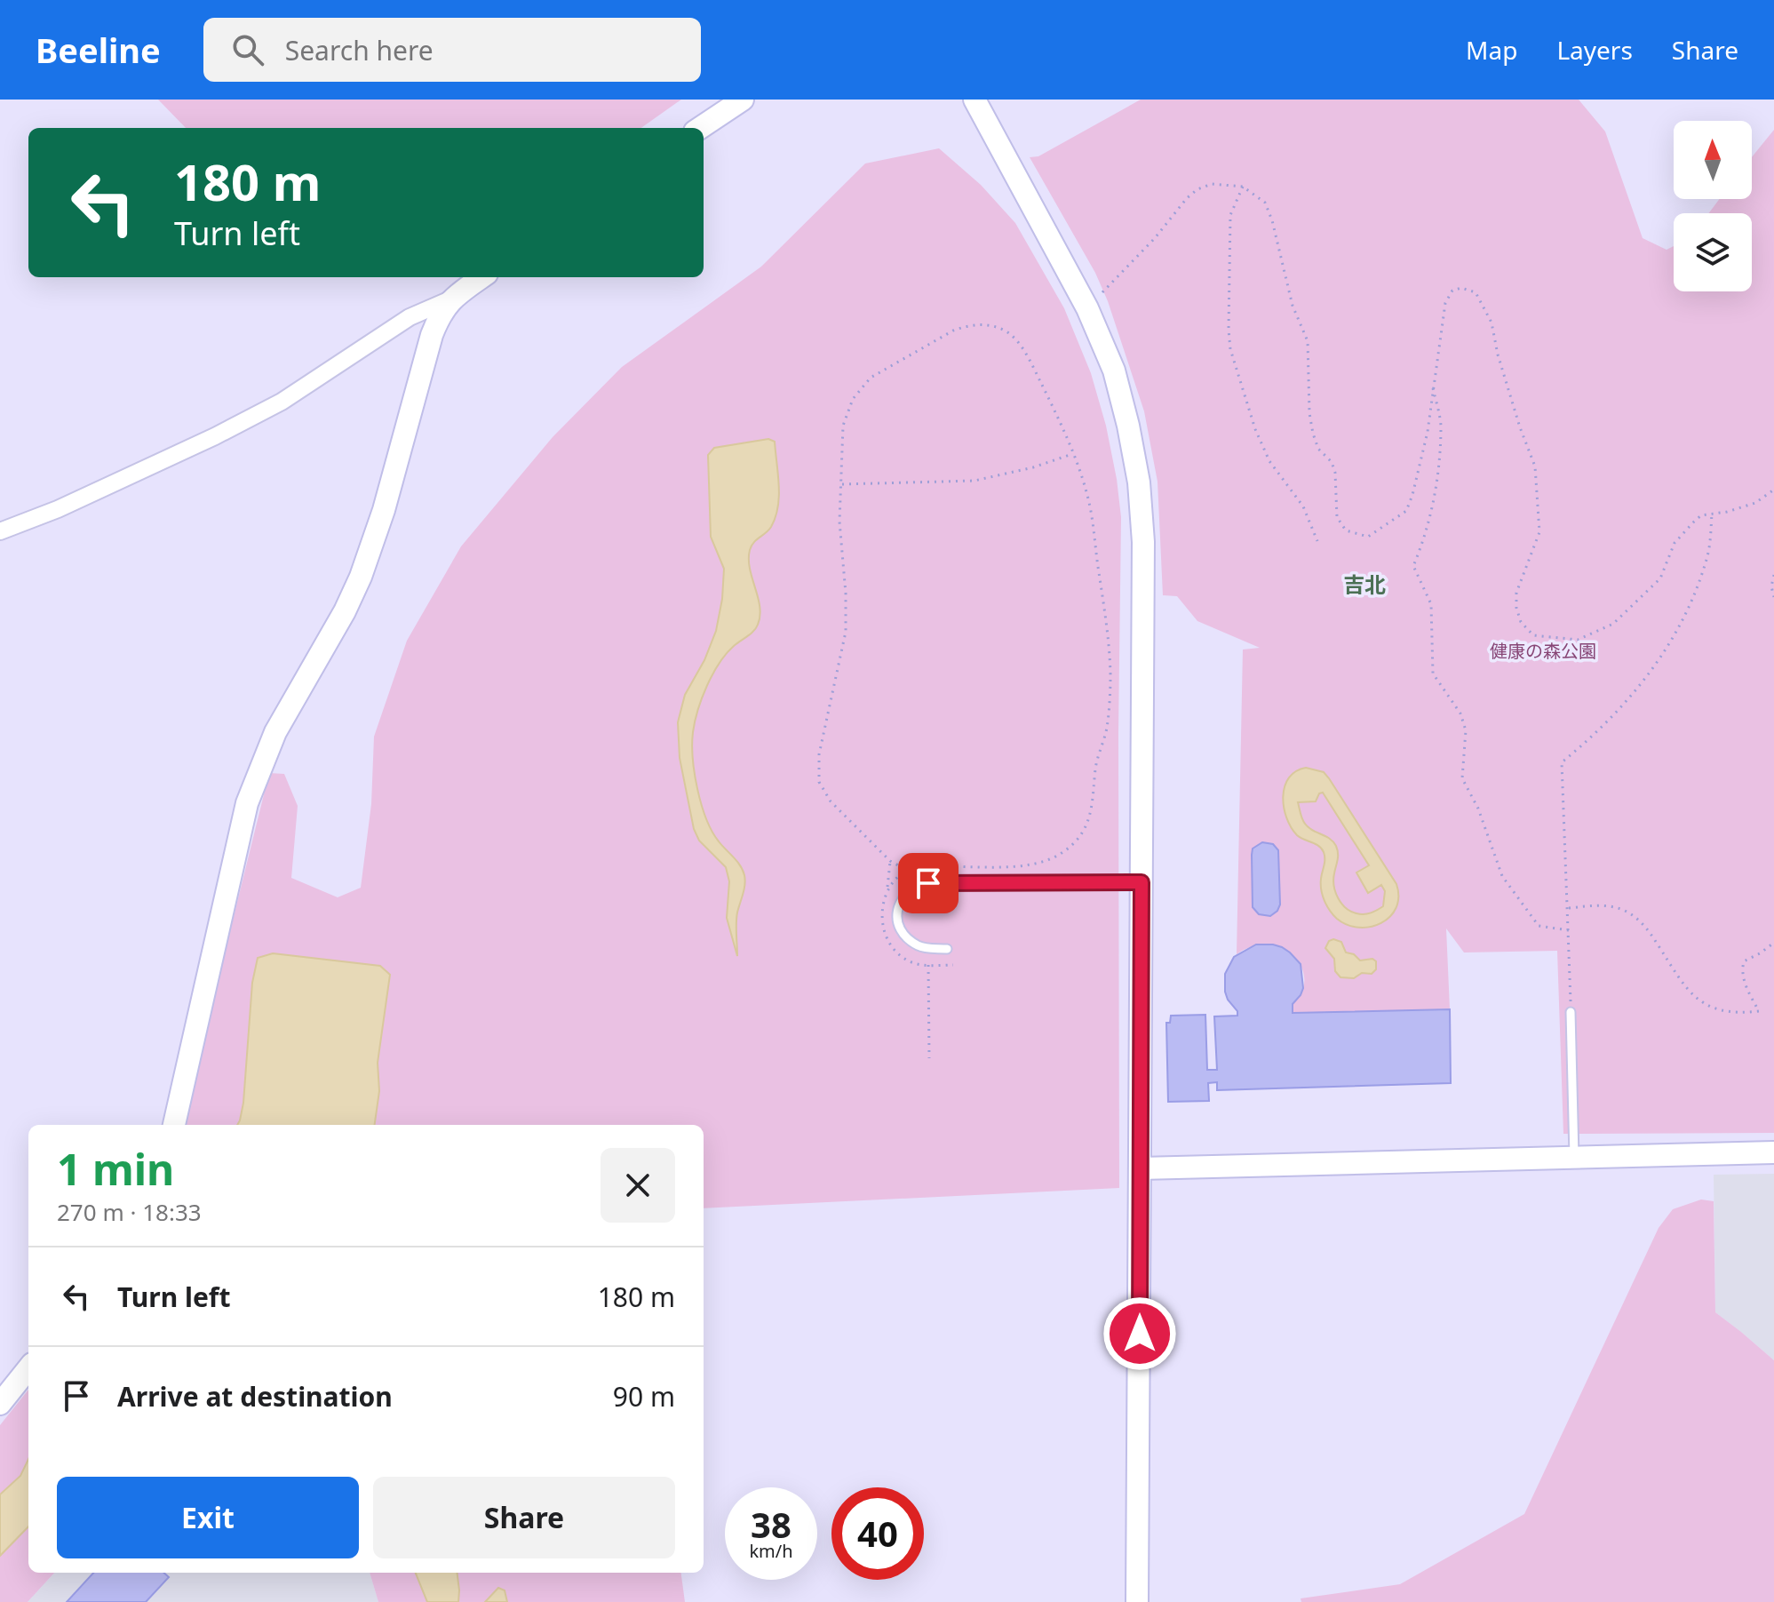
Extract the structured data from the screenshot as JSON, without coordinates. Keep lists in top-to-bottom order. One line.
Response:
{"districts":["吉北"],"parks":["健康の森公園"],"north":"top","page":{"header":"Beeline","search":"Search here","nav":["Map","Layers","Share"],"turn":["180 m","Turn left"],"heading":["1 min","270 m · 18:33"],"list":[{"name":"Turn left","value":"180 m"},{"name":"Arrive at destination","value":"90 m"}],"buttons":["Exit","Share"],"speed":"38 km/h","limit":"40"}}
